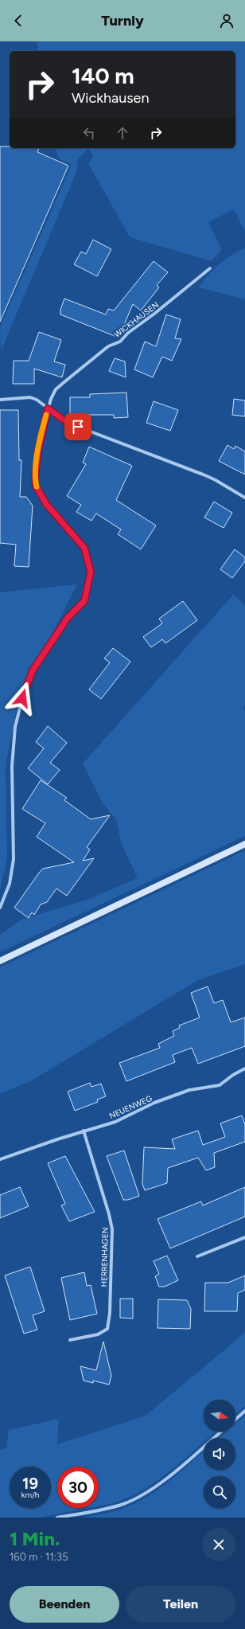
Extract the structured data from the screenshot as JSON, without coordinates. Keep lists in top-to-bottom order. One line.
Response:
{"streets":{"street":["WICKHAUSEN","NEUENWEG","HERRENHAGEN"]},"crossings":[["NEUENWEG","HERRENHAGEN"]],"north":"right","page":{"header":"Turnly","turn":["140 m","Wickhausen"],"speed":"19 km/h","limit":"30","heading":["1 Min.","160 m · 11:35"],"buttons":["Beenden","Teilen"]}}
